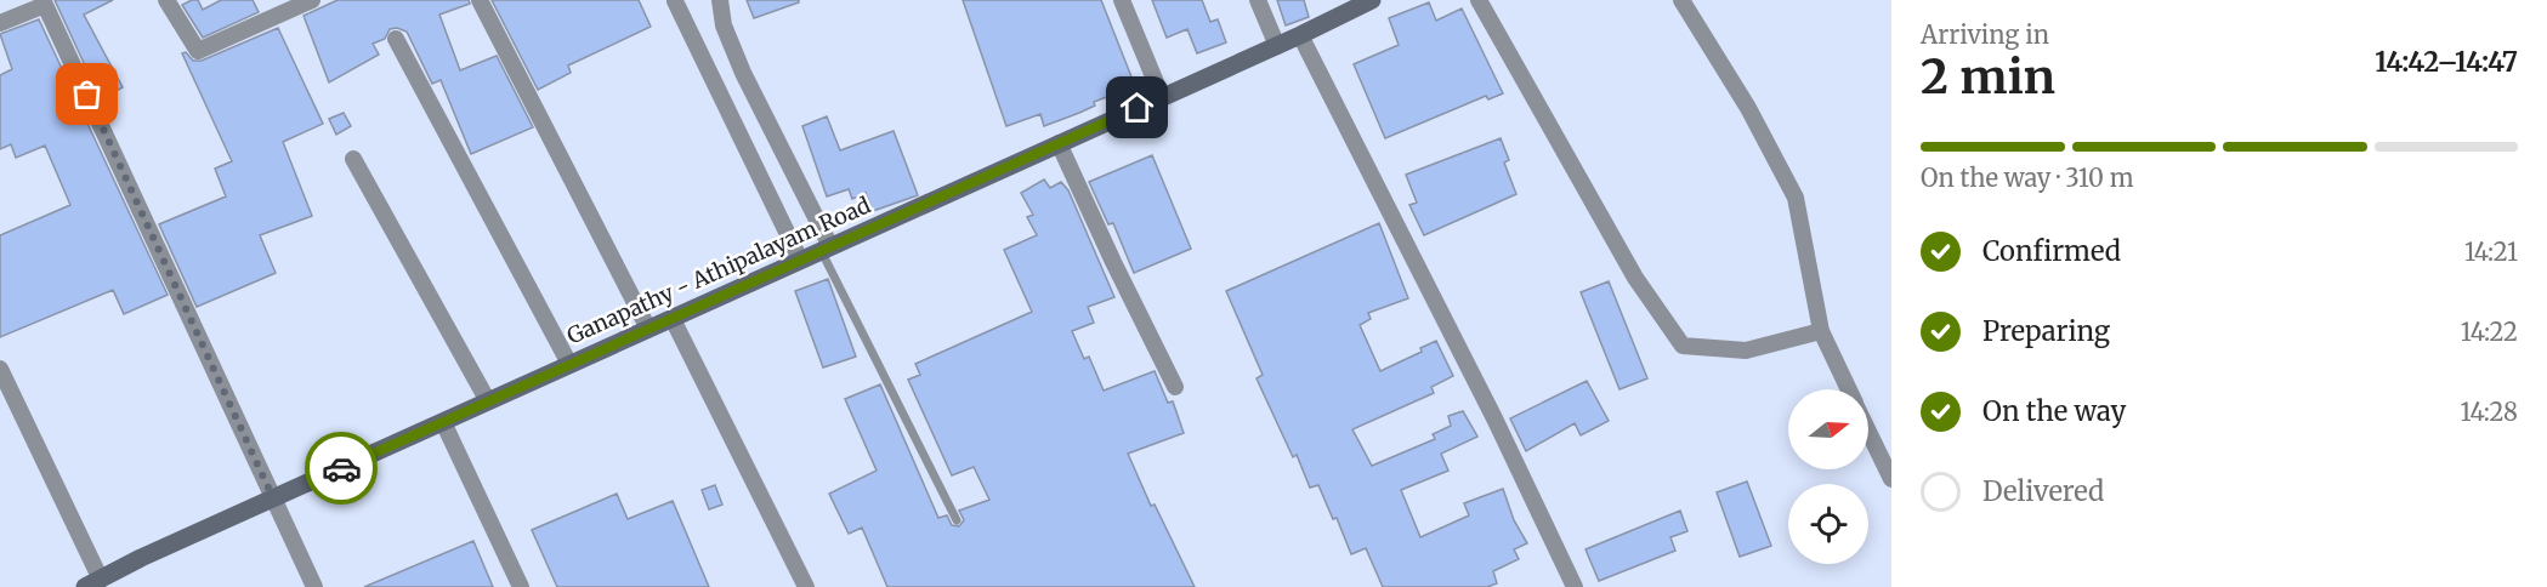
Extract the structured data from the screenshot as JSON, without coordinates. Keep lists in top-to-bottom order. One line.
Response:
{"streets":{"main road":["Ganapathy - Athipalayam Road"]},"north":"right","page":{"heading":["2 min","Arriving in","14:42–14:47"],"bar":"On the way · 310 m","list":[["Confirmed","14:21"],["Preparing","14:22"],["On the way","14:28"],"Delivered"]}}
